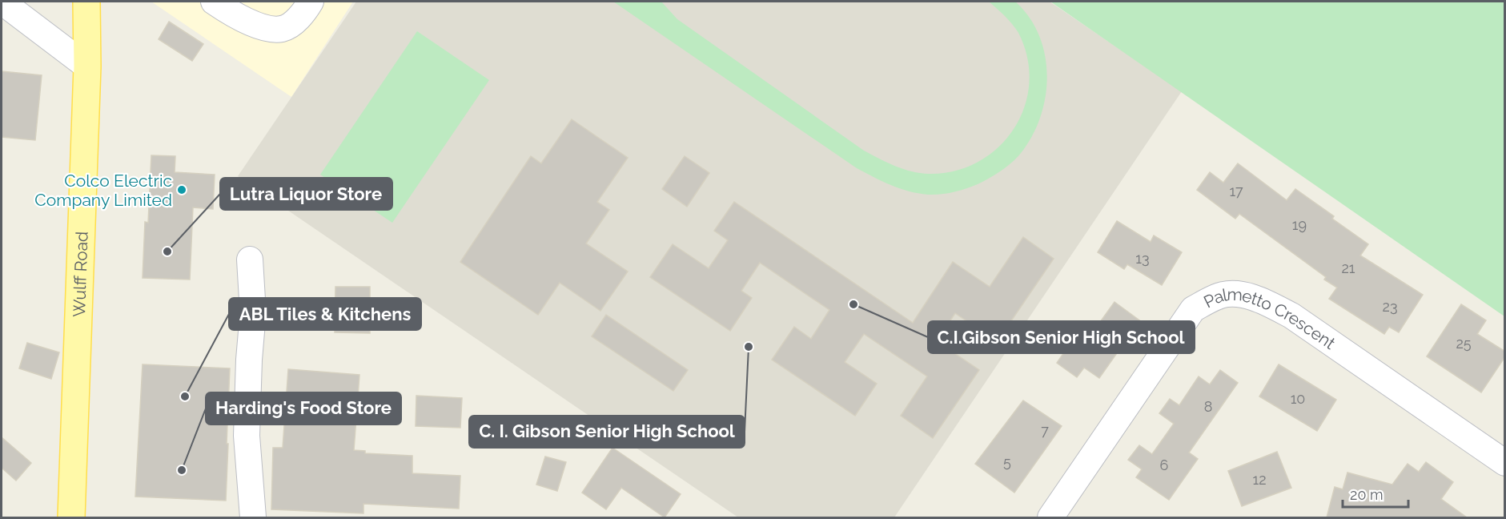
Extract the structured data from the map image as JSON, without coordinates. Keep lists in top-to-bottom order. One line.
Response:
{"streets":{"main road":["Wulff Road"],"street":["Palmetto Crescent"]},"places":["Colco Electric Company Limited","Lutra Liquor Store","C.I.Gibson Senior High School","C. I. Gibson Senior High School","ABL Tiles & Kitchens","Harding's Food Store"],"house_numbers":["17","19","13","21","23","25","10","8","7","5","6","12"],"scale_bar":"20 m"}
